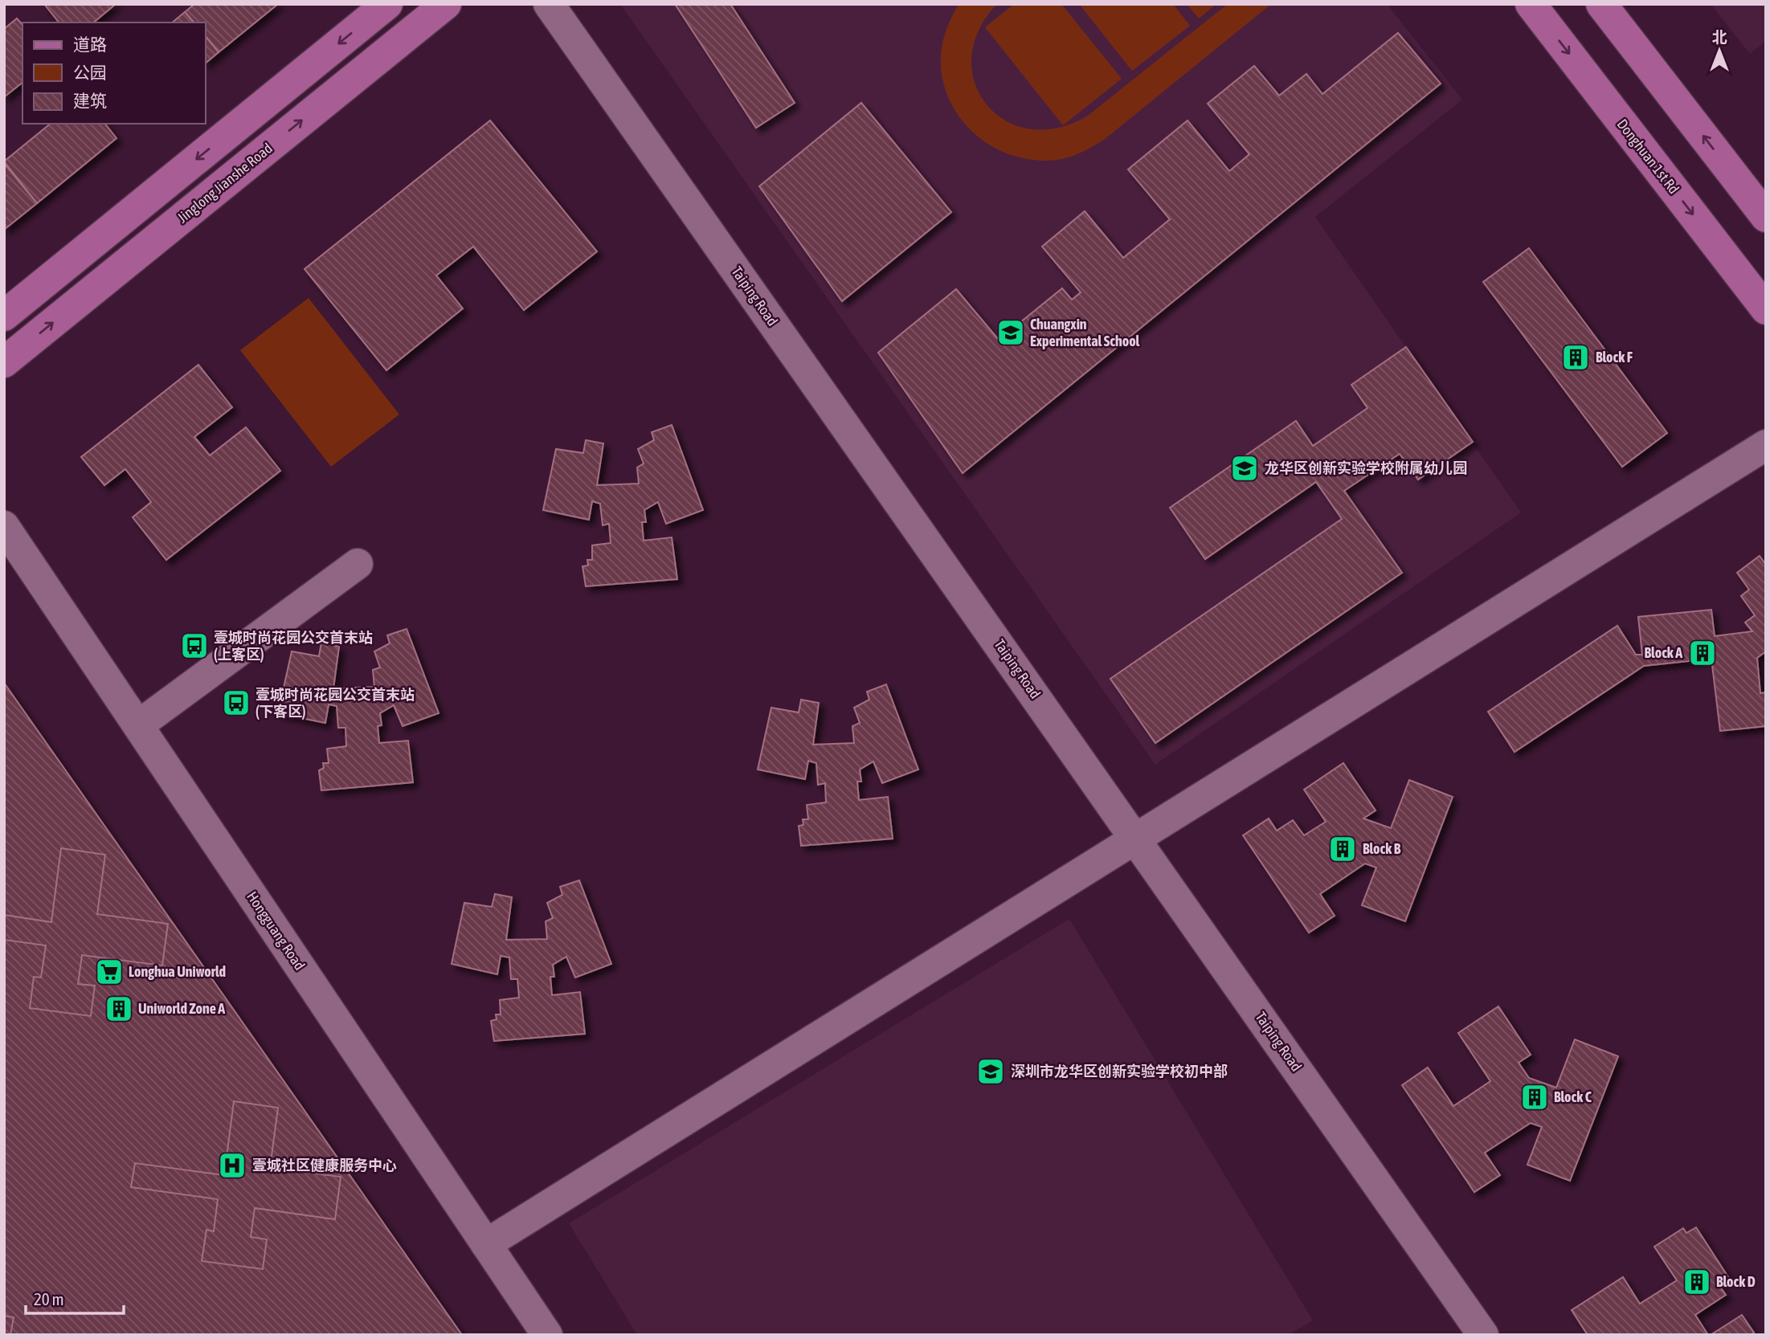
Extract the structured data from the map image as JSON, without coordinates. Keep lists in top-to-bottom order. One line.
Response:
{"streets":{"main road":["Donghuan 1st Rd","Jinglong Jianshe Road"],"street":["Taiping Road","Hongguang Road"]},"places":{"school or university":["Chuangxin Experimental School","龙华区创新实验学校附属幼儿园","深圳市龙华区创新实验学校初中部"],"building":["Block F","Block A","Block B","Uniworld Zone A","Block C","Block D"],"bus stop":["壹城时尚花园公交首末站 (上客区)","壹城时尚花园公交首末站 (下客区)"],"supermarket":["Longhua Uniworld"],"hospital":["壹城社区健康服务中心"]},"legend":["道路","公园","建筑"],"scale_bar":"20 m","north":"top"}
